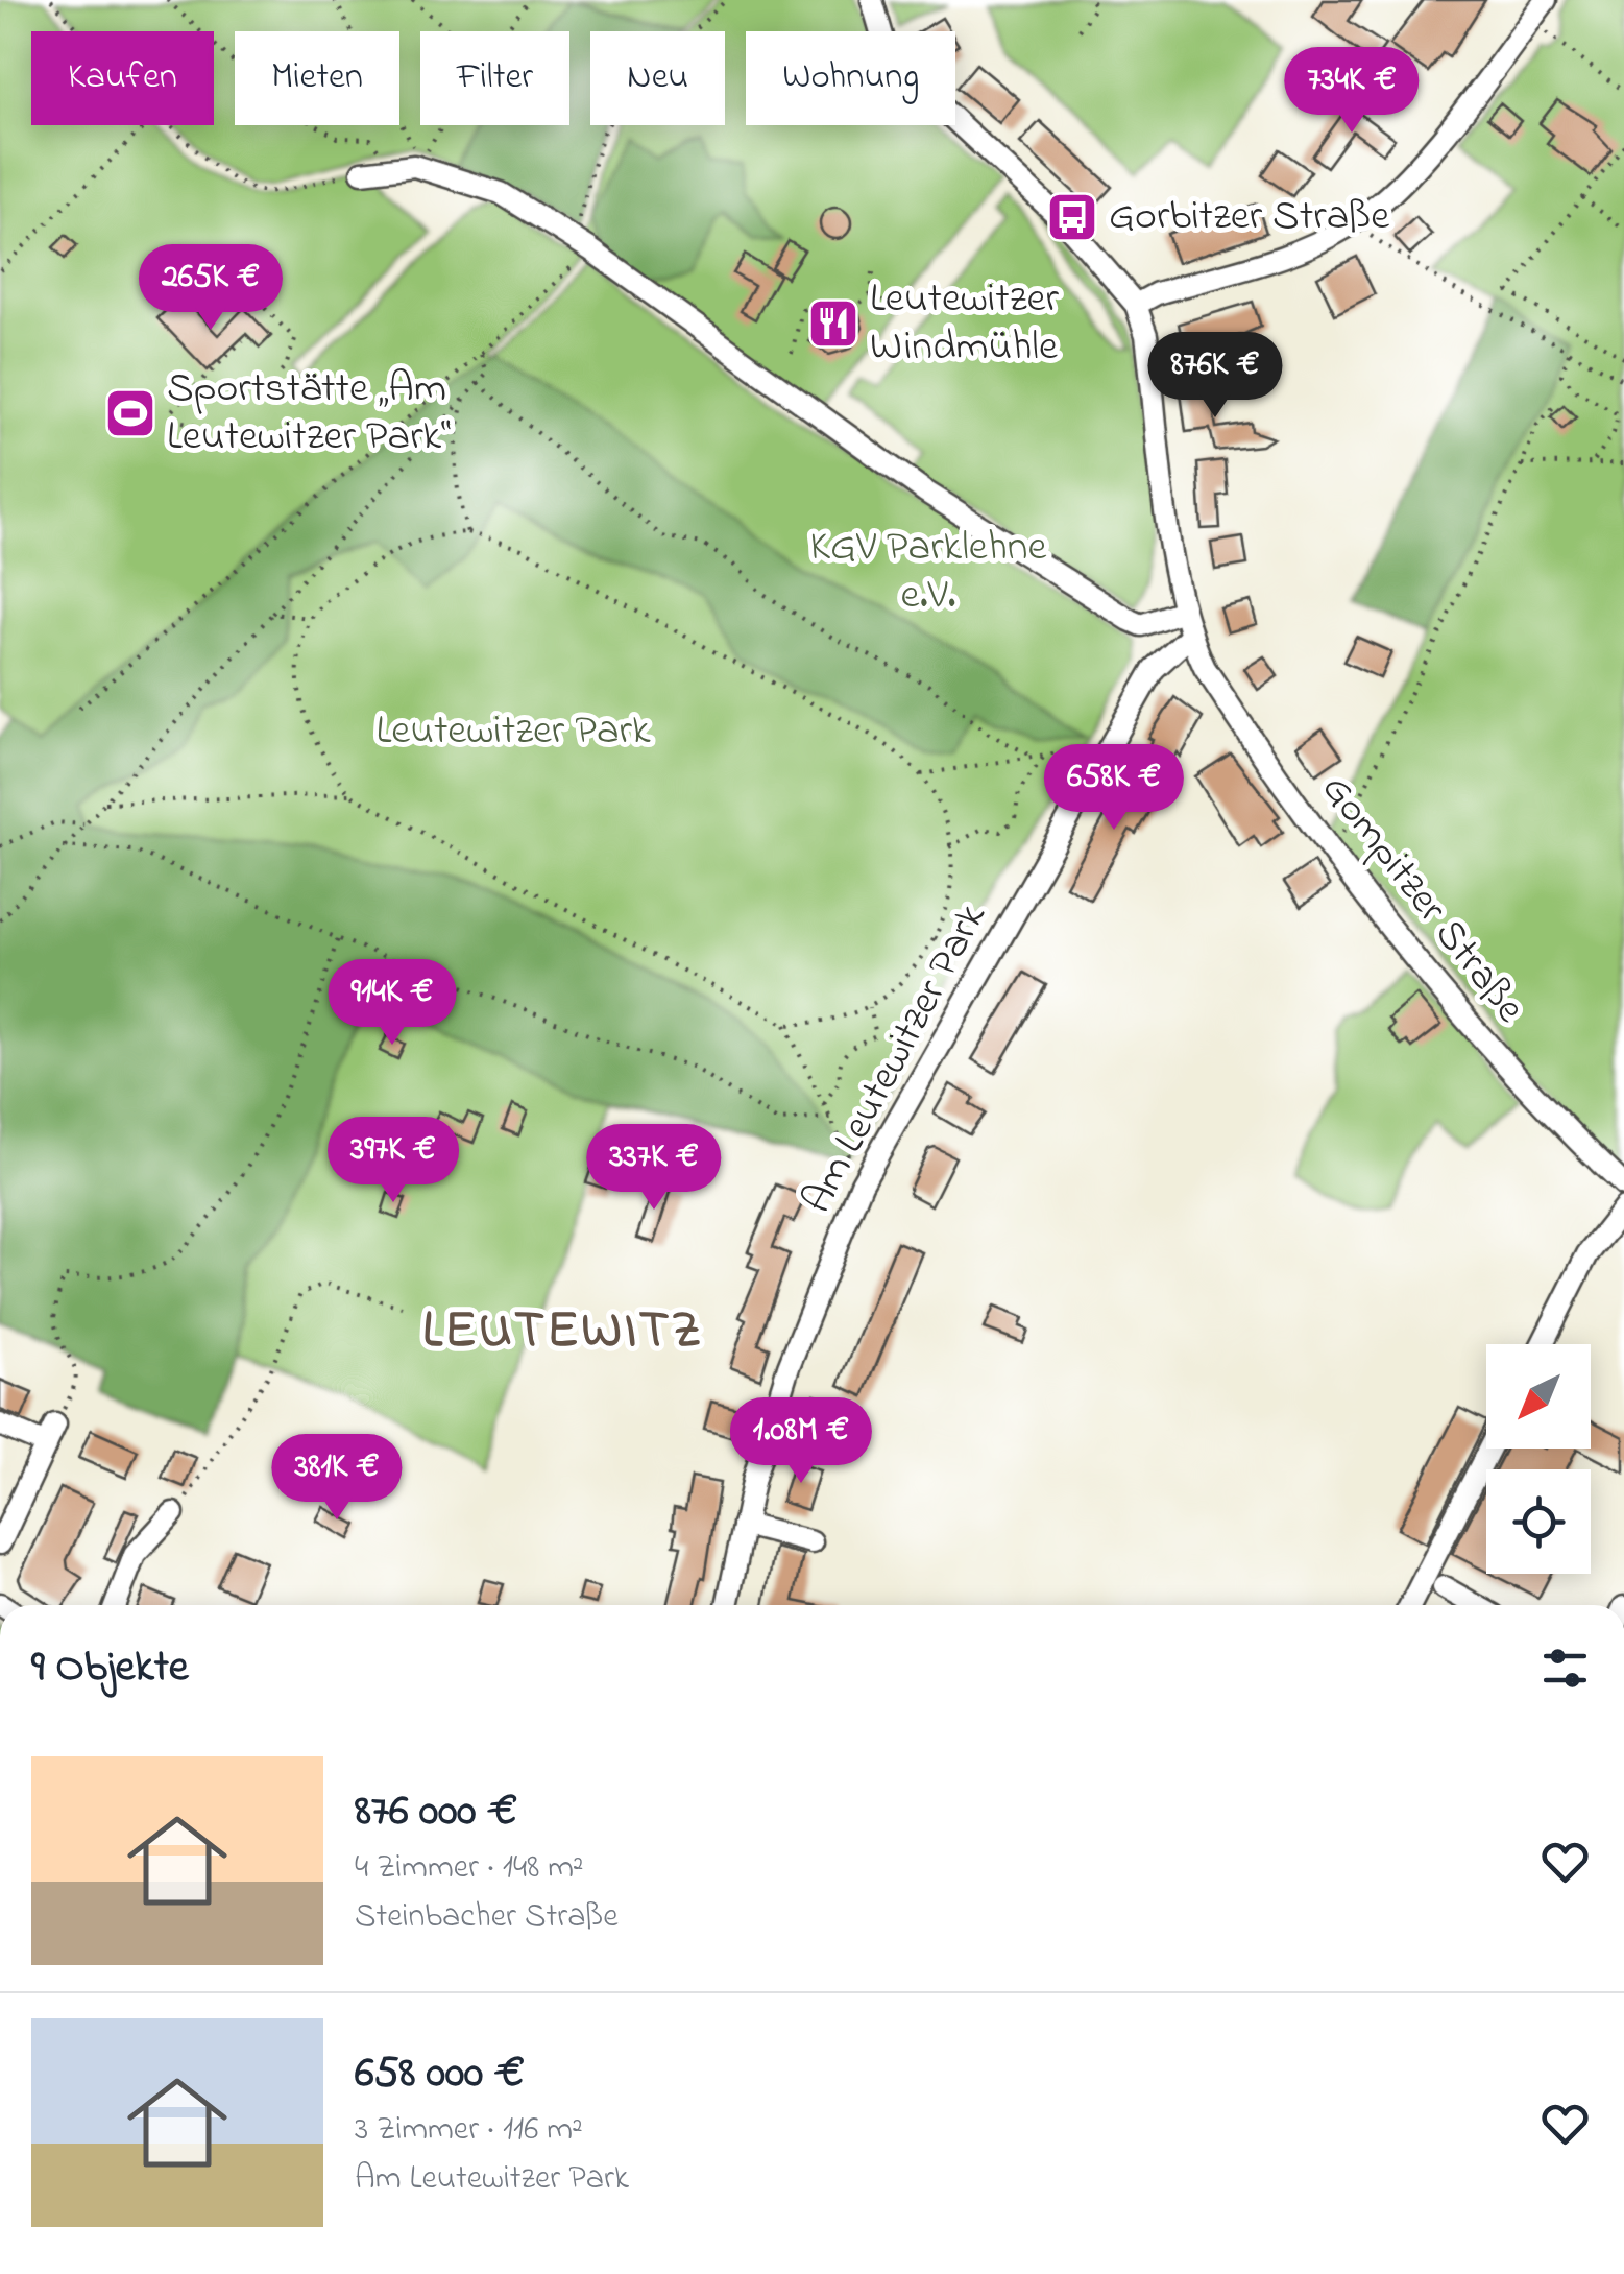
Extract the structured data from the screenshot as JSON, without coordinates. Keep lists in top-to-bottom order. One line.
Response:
{"streets":{"street":["Gompitzer Straße","Am Leutewitzer Park"]},"crossings":[["Gompitzer Straße","Am Leutewitzer Park"]],"districts":["LEUTEWITZ"],"parks":["KGV Parklehne e.V.","Leutewitzer Park"],"places":{"bus stop":["Gorbitzer Straße"],"restaurant":["Leutewitzer Windmühle"],"sports":["Sportstätte „Am Leutewitzer Park“"]},"north":"bottom left","page":{"chip":["Kaufen","Mieten","Filter","Neu","Wohnung"],"price":["734K €","265K €","876K €","658K €","914K €","397K €","337K €","1.08M €","381K €"],"heading":"9 Objekte","list":[{"name":"876 000 €","note":"4 Zimmer · 148 m² · Steinbacher Straße"},{"name":"658 000 €","note":"3 Zimmer · 116 m² · Am Leutewitzer Park"}]}}
